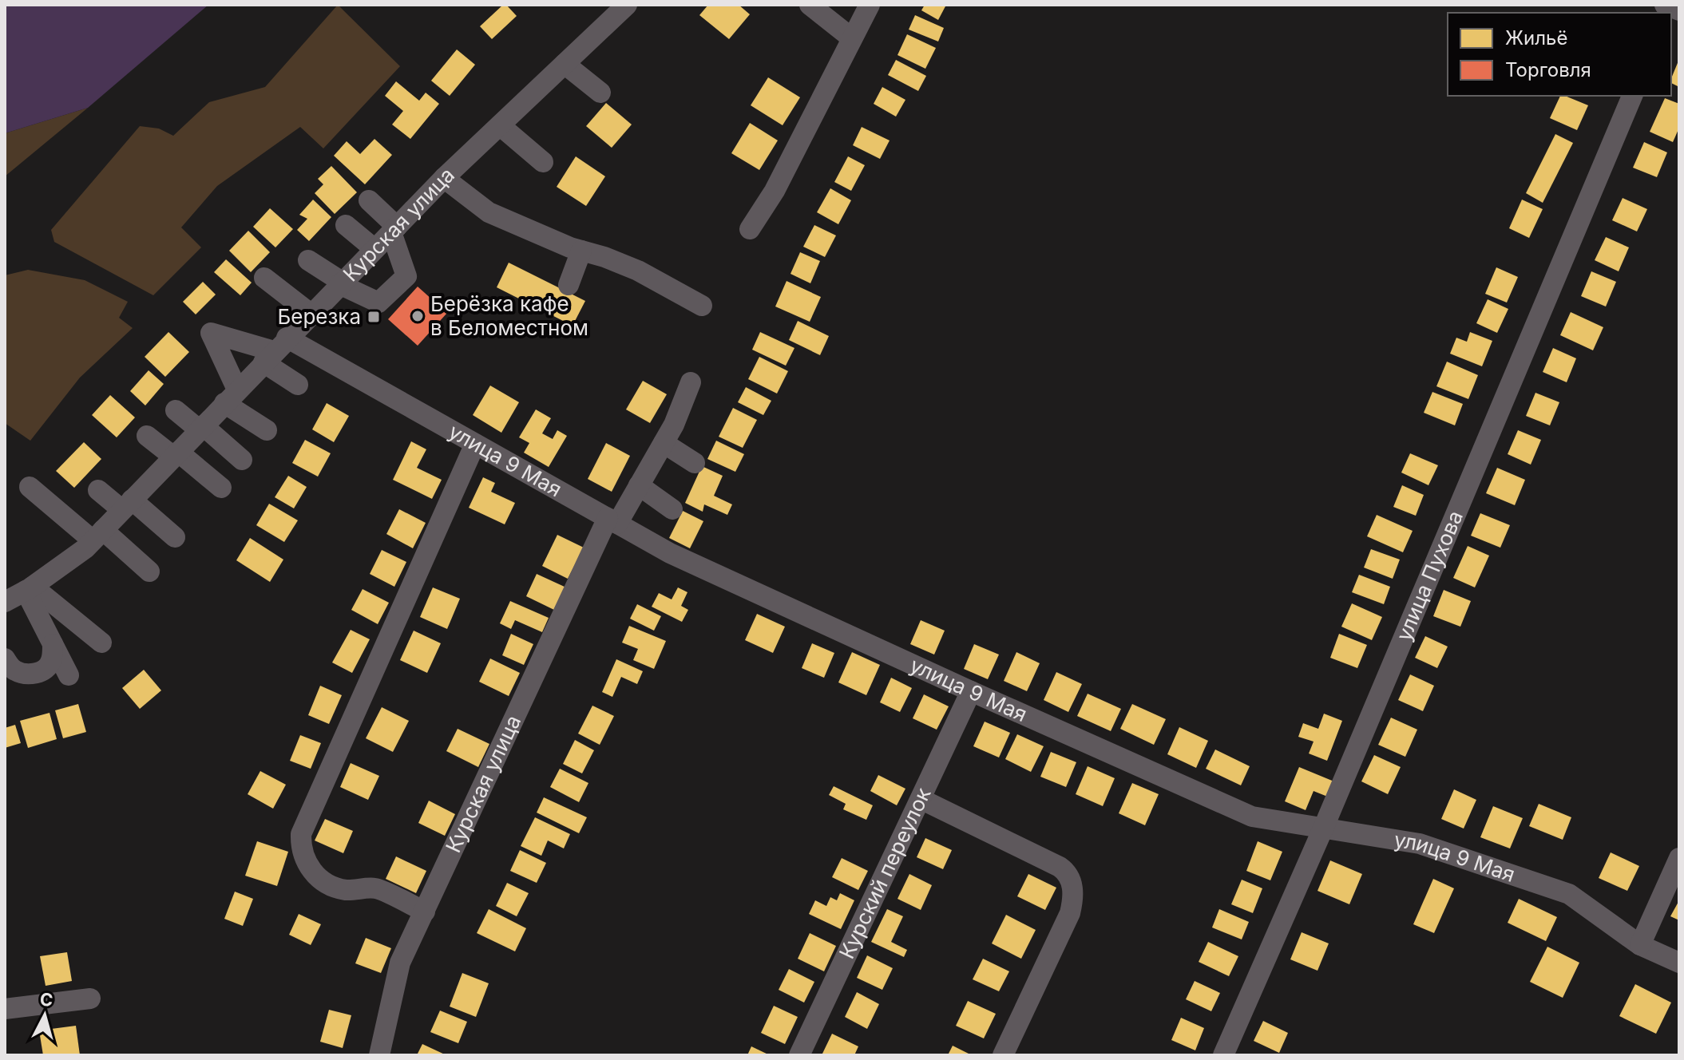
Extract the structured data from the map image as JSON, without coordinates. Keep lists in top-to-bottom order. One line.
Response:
{"streets":{"street":["Курская улица","улица 9 Мая","улица Пухова","Курский переулок"]},"crossings":[["Курская улица","улица 9 Мая"],["улица 9 Мая","улица Пухова"],["улица 9 Мая","Курский переулок"]],"places":{"other":["Берёзка кафе в Беломестном"],"transit":["Березка"]},"legend":["Жильё","Торговля"],"north":"top"}
